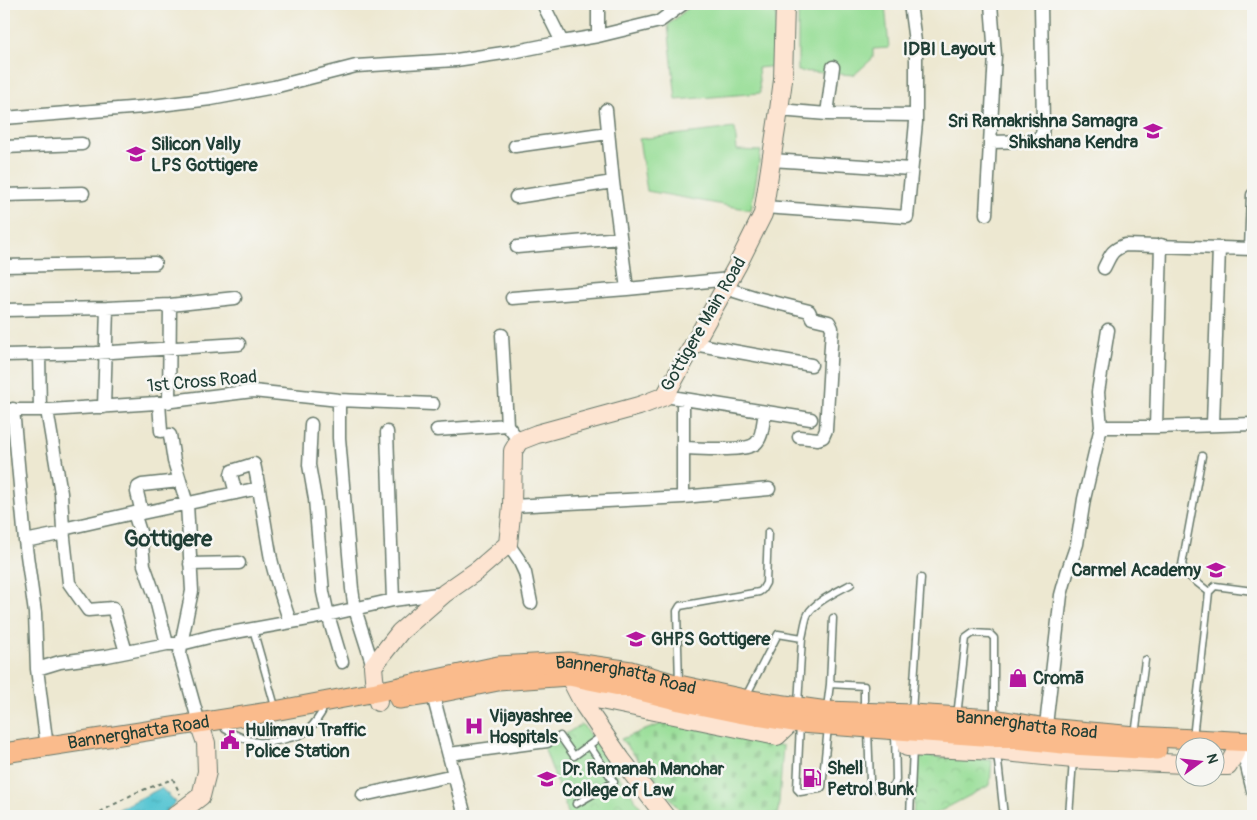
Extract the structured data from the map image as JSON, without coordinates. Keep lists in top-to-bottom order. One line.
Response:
{"streets":{"main road":["Bannerghatta Road"],"street":["Gottigere Main Road","1st Cross Road"]},"districts":["IDBI Layout","Gottigere"],"places":{"school or university":["Sri Ramakrishna Samagra Shikshana Kendra","Silicon Vally LPS Gottigere","Carmel Academy","GHPS Gottigere","Dr. Ramanah Manohar College of Law"],"shop":["Cromā"],"hospital":["Vijayashree Hospitals"],"public building":["Hulimavu Traffic Police Station"],"fuel station":["Shell Petrol Bunk"]},"north":"right"}
